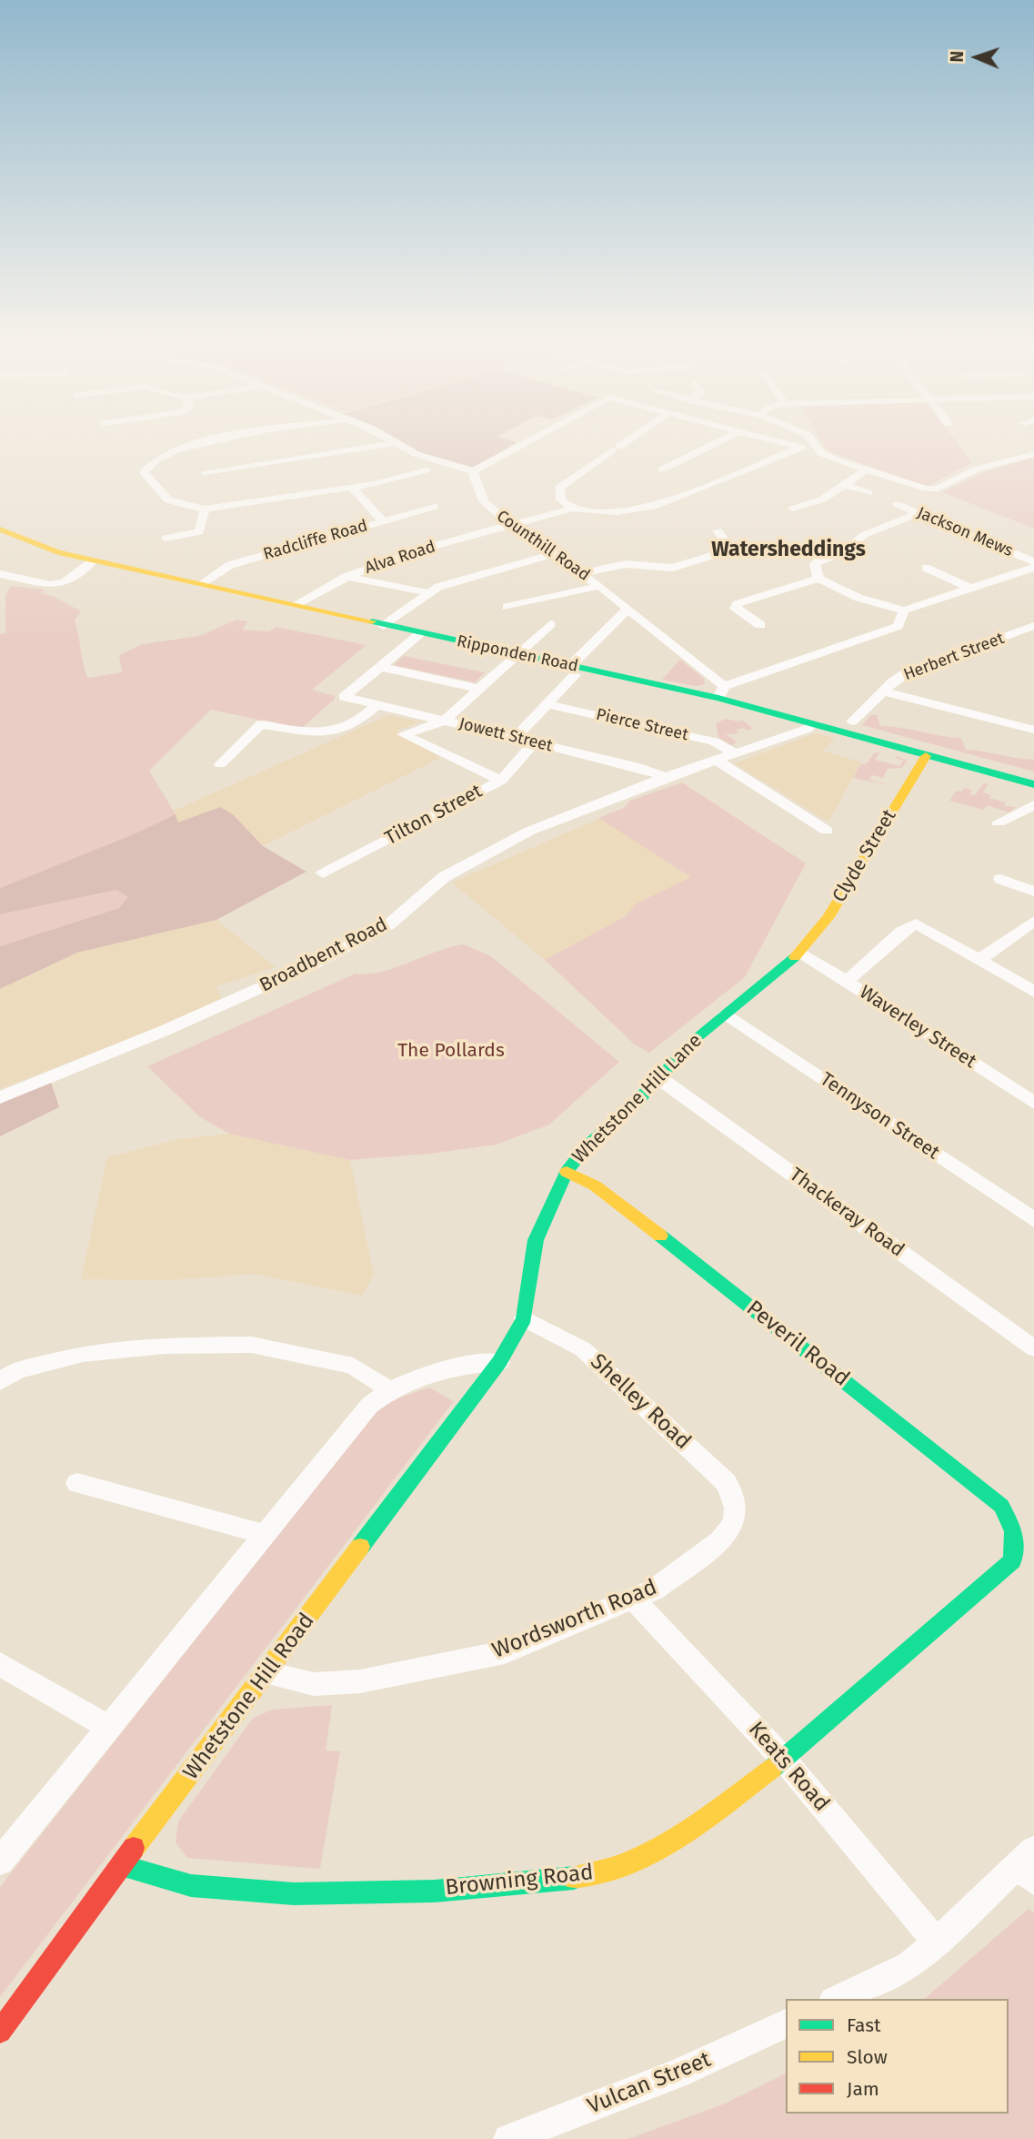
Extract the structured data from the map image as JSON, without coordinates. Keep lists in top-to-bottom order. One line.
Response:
{"streets":{"street":["Jackson Mews","Radcliffe Road","Counthill Road","Alva Road","Ripponden Road","Herbert Street","Pierce Street","Jowett Street","Tilton Street","Clyde Street","Broadbent Road","Waverley Street","Whetstone Hill Lane","Tennyson Street","Thackeray Road","Peveril Road","Shelley Road","Wordsworth Road","Whetstone Hill Road","Keats Road","Browning Road","Vulcan Street"]},"crossings":[["Radcliffe Road","Ripponden Road"],["Counthill Road","Alva Road"],["Counthill Road","Ripponden Road"],["Alva Road","Ripponden Road"],["Ripponden Road","Clyde Street"],["Ripponden Road","Broadbent Road"],["Pierce Street","Broadbent Road"],["Jowett Street","Tilton Street"],["Jowett Street","Broadbent Road"],["Clyde Street","Waverley Street"],["Clyde Street","Whetstone Hill Lane"],["Waverley Street","Whetstone Hill Lane"],["Whetstone Hill Lane","Tennyson Street"],["Whetstone Hill Lane","Thackeray Road"],["Whetstone Hill Lane","Peveril Road"],["Whetstone Hill Lane","Shelley Road"],["Whetstone Hill Lane","Whetstone Hill Road"],["Peveril Road","Browning Road"],["Shelley Road","Wordsworth Road"],["Shelley Road","Whetstone Hill Road"],["Wordsworth Road","Whetstone Hill Road"],["Wordsworth Road","Keats Road"],["Whetstone Hill Road","Browning Road"],["Keats Road","Browning Road"]],"districts":["Watersheddings"],"parks":["The Pollards"],"legend":["Fast","Slow","Jam"],"north":"left"}
